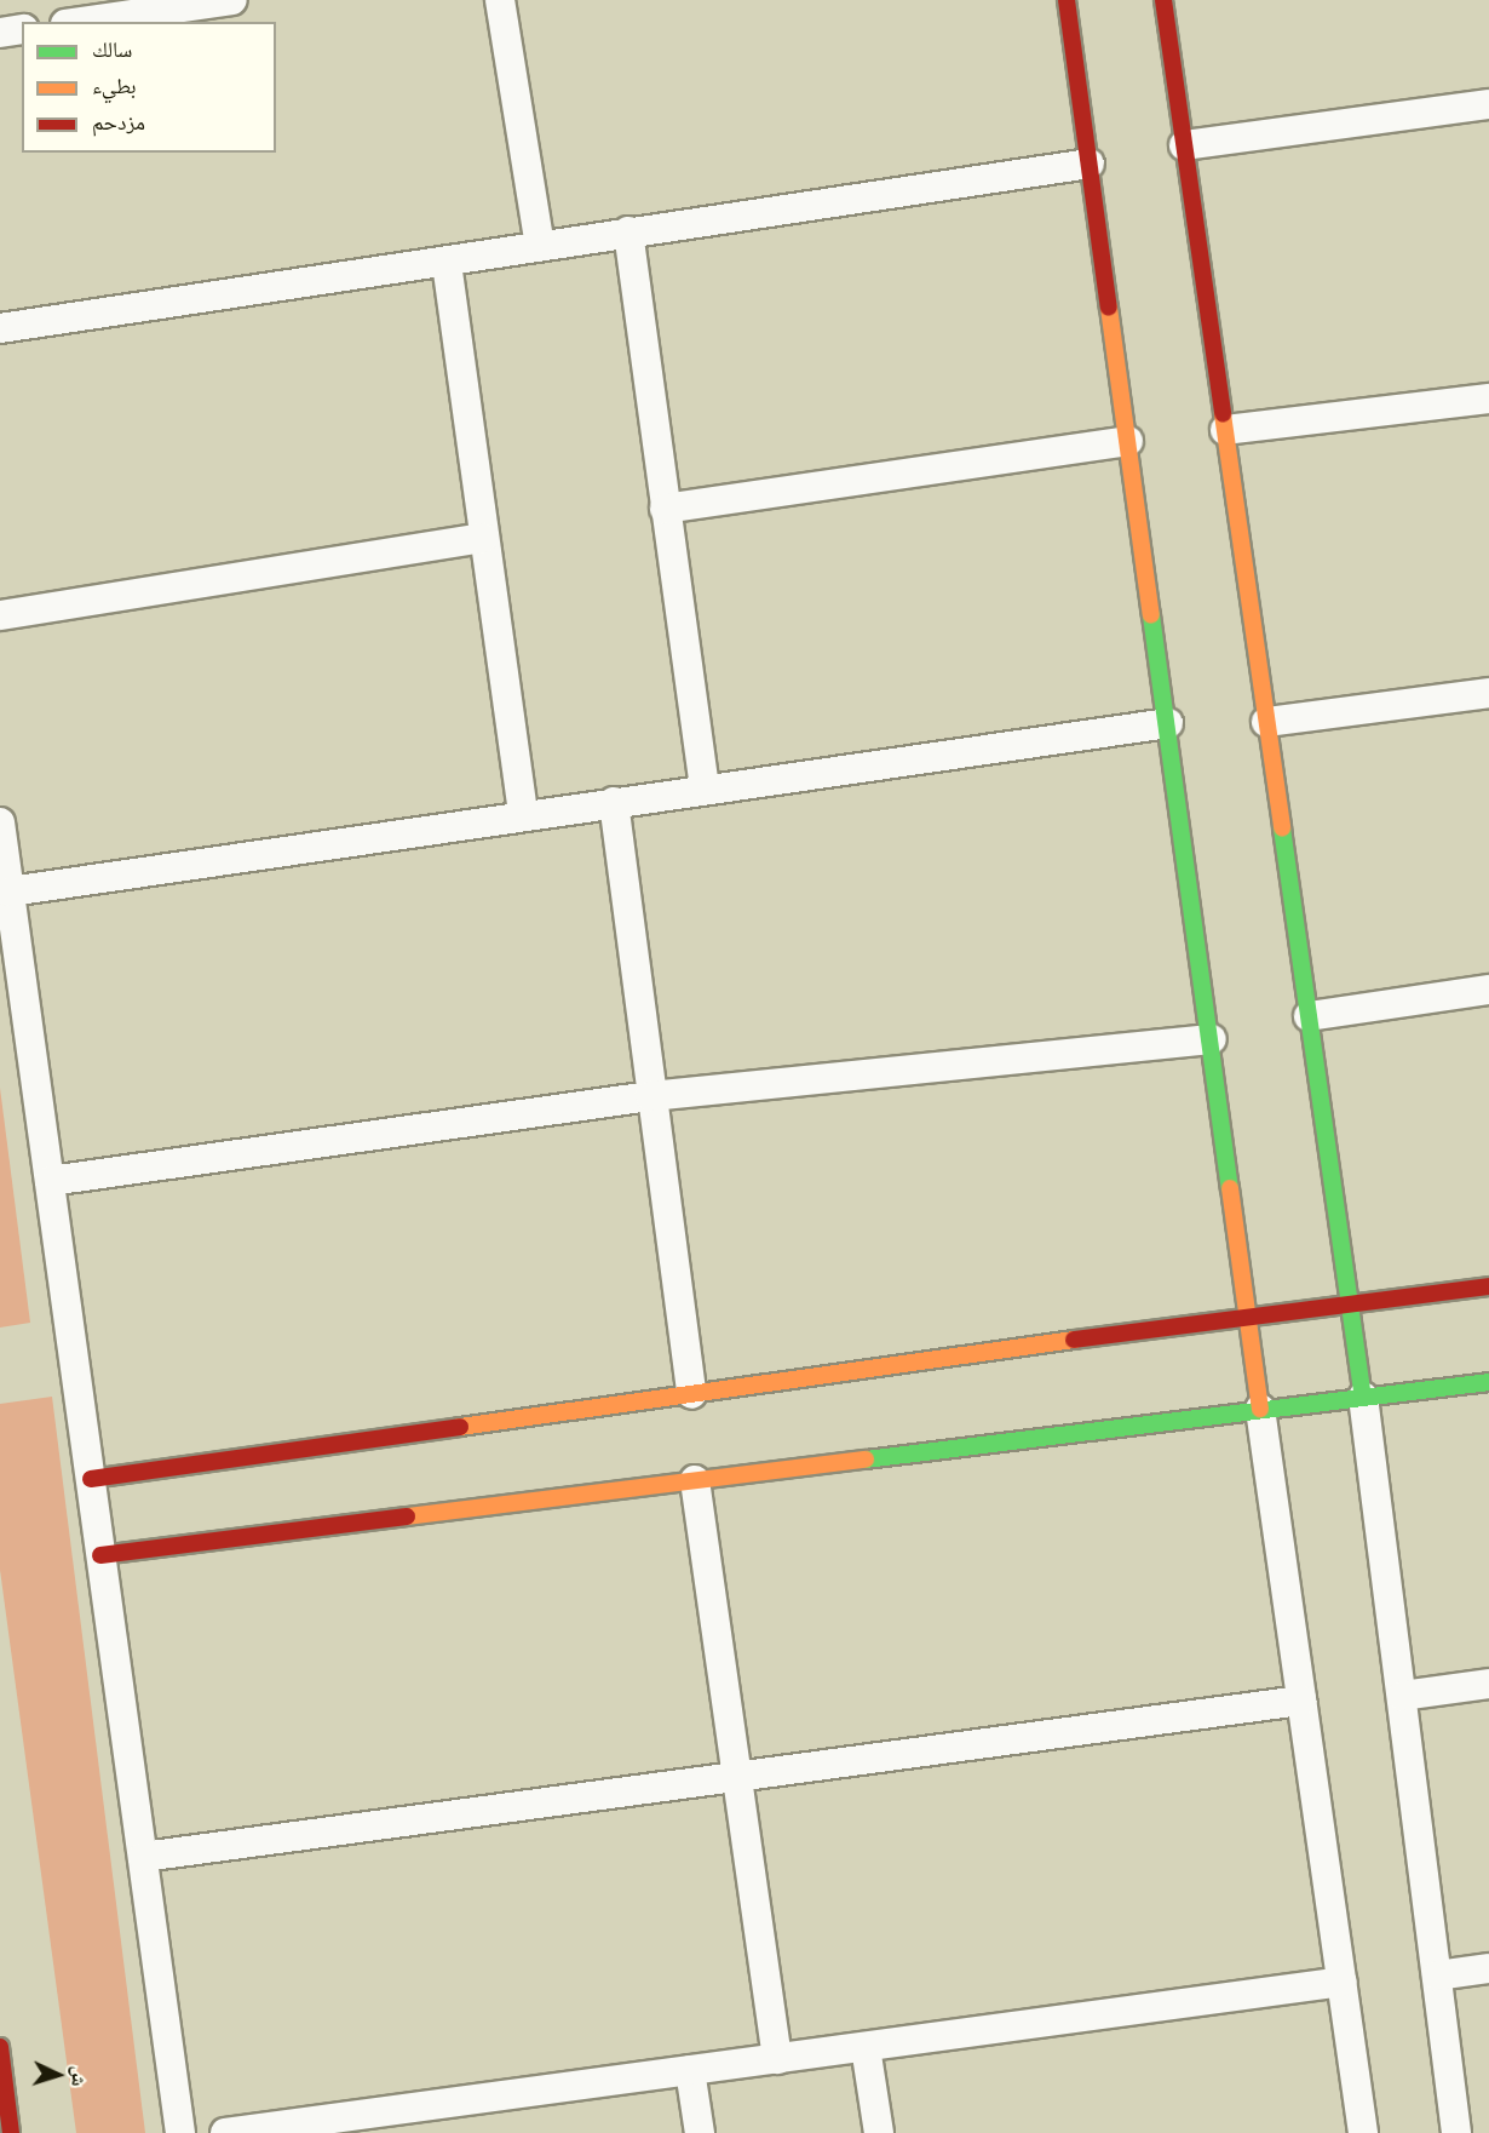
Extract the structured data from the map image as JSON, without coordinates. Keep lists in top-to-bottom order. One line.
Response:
{"legend":["سالك","بطيء","مزدحم"],"north":"right"}
